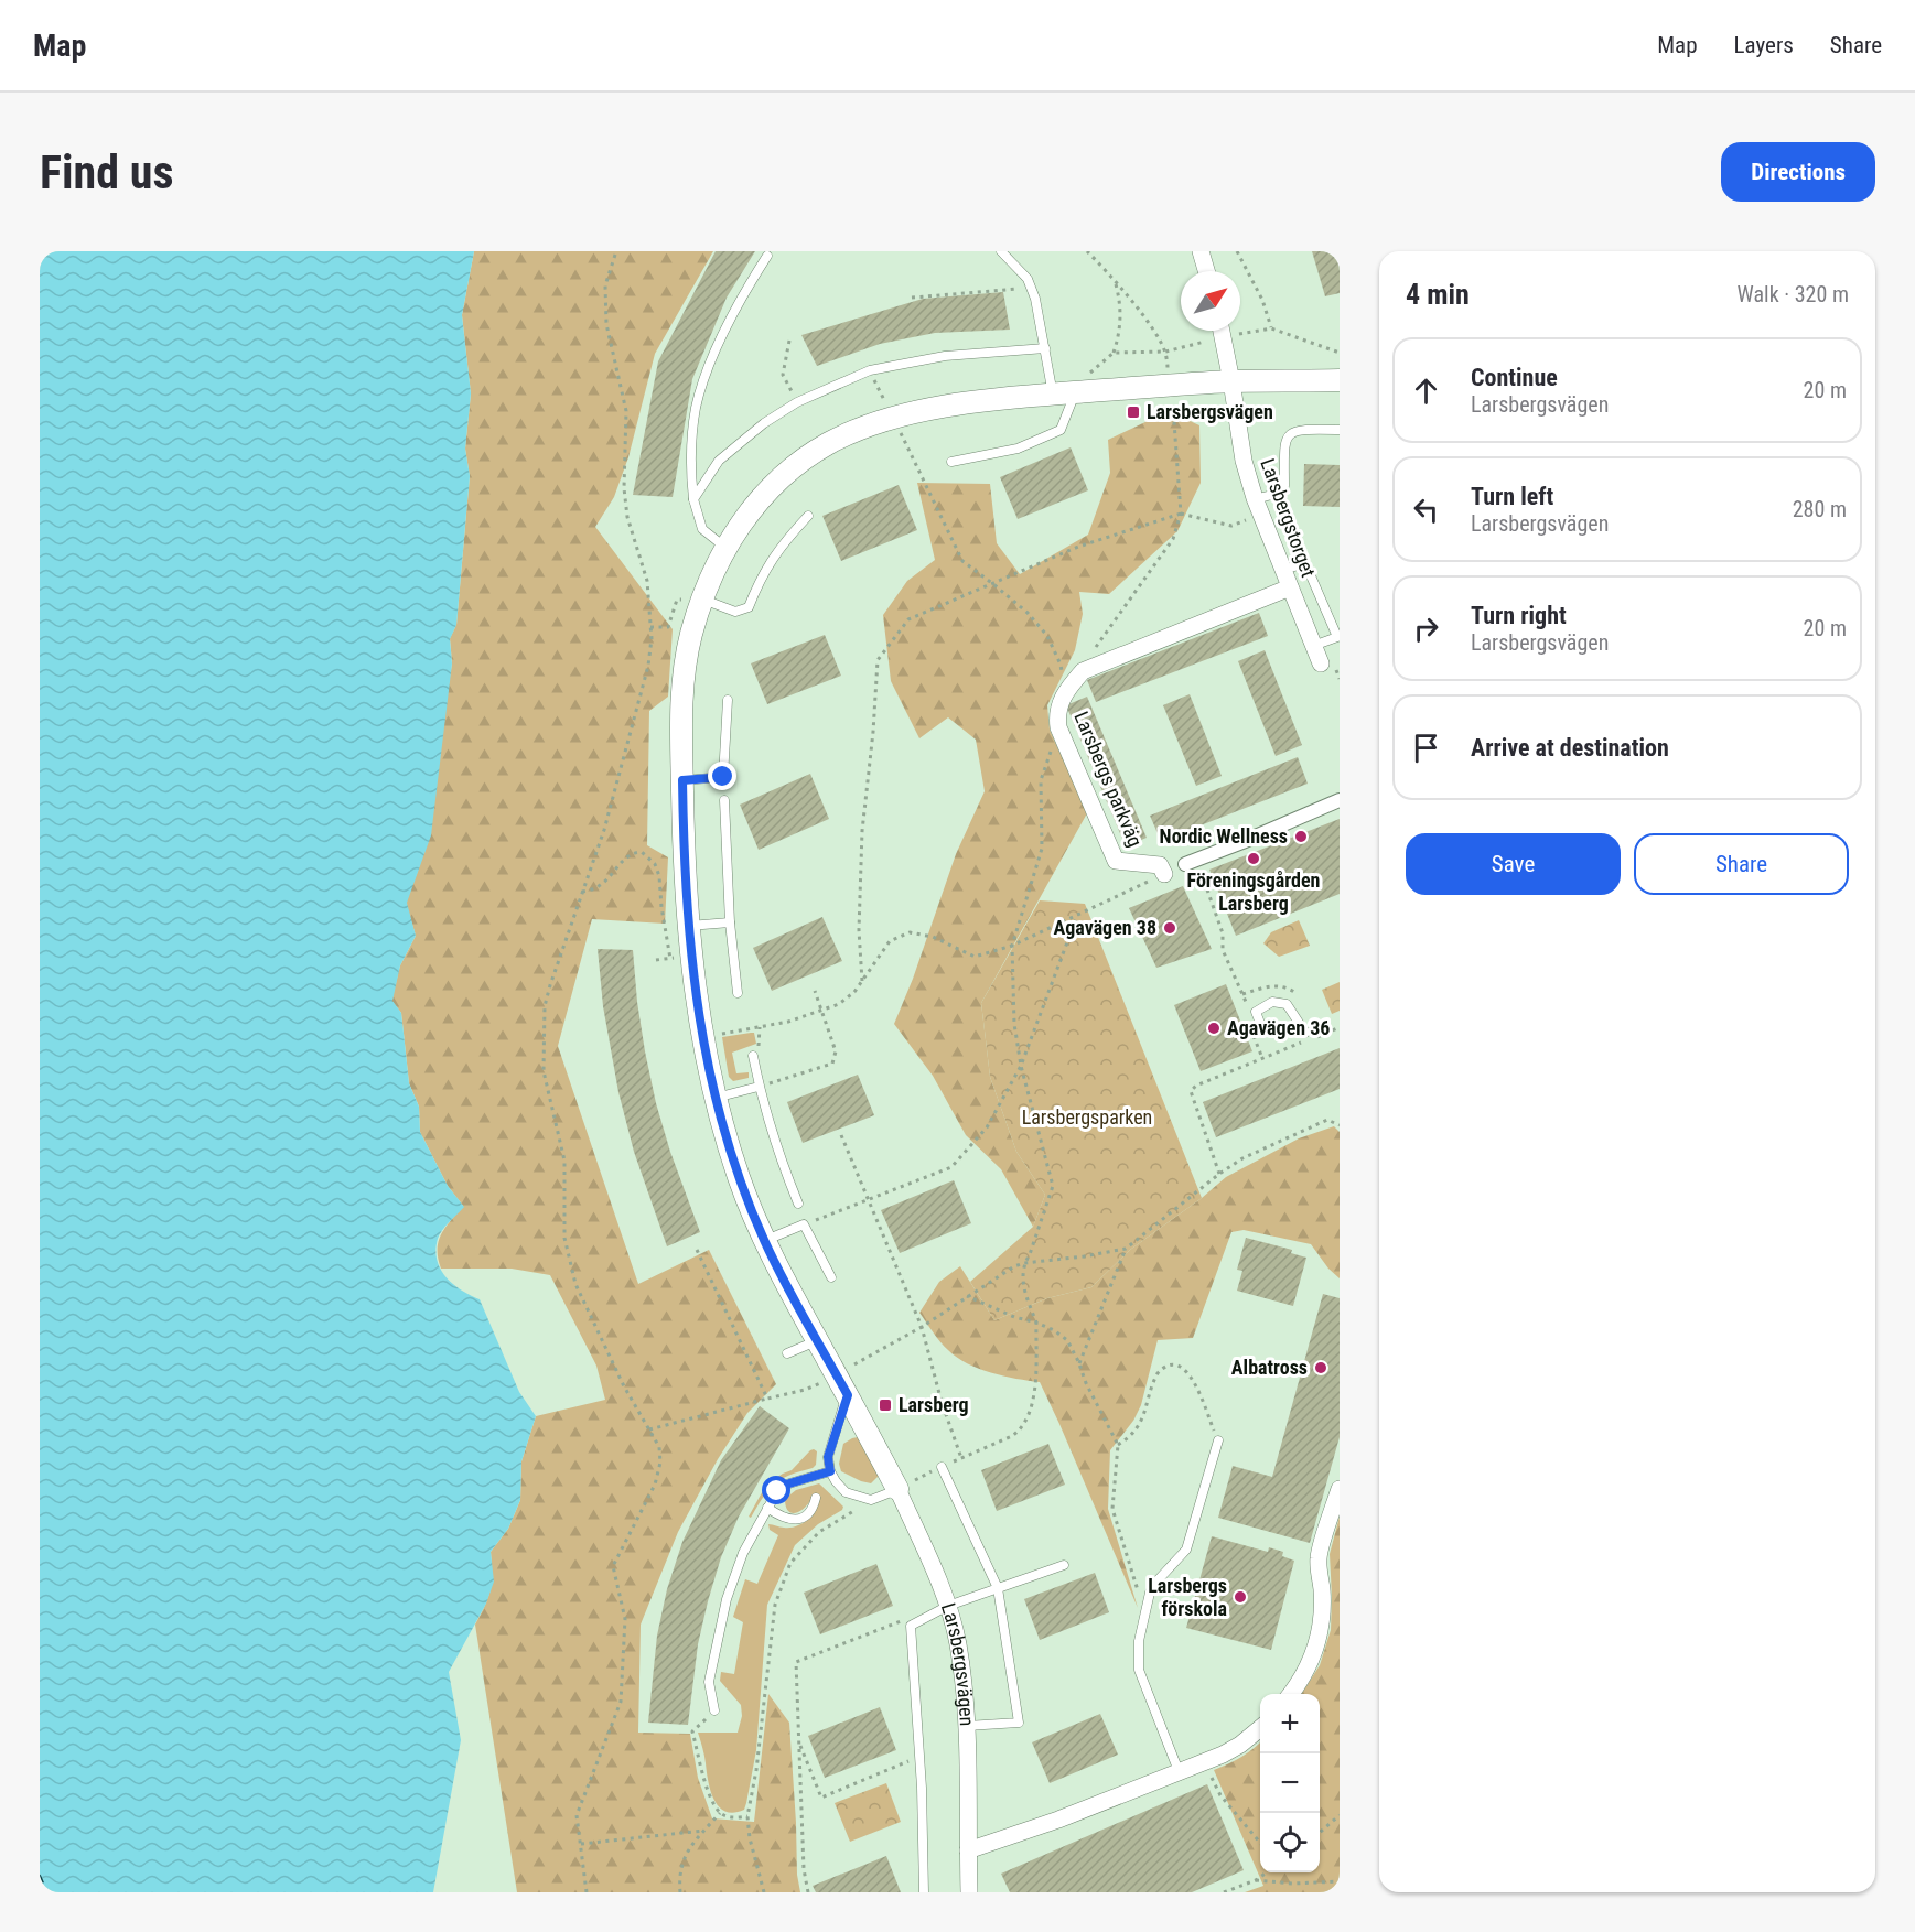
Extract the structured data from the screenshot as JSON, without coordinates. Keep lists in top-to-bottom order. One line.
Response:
{"streets":{"street":["Larsbergstorget","Larsbergs parkväg","Larsbergsvägen"]},"crossings":[["Larsbergstorget","Larsbergs parkväg"],["Larsbergstorget","Larsbergsvägen"]],"parks":["Larsbergsparken"],"places":{"transit":["Larsbergsvägen","Larsberg"],"other":["Nordic Wellness","Föreningsgården Larsberg","Agavägen 38","Agavägen 36","Albatross","Larsbergs förskola"]},"north":"top right","page":{"header":"Map","nav":["Map","Layers","Share"],"buttons":["Directions",["Save","Share"]],"title":"Find us","heading":["4 min","Walk · 320 m"],"list":[["Continue","Larsbergsvägen","20 m"],["Turn left","Larsbergsvägen","280 m"],["Turn right","Larsbergsvägen","20 m"],"Arrive at destination"],"map_buttons":["+","−"]}}
